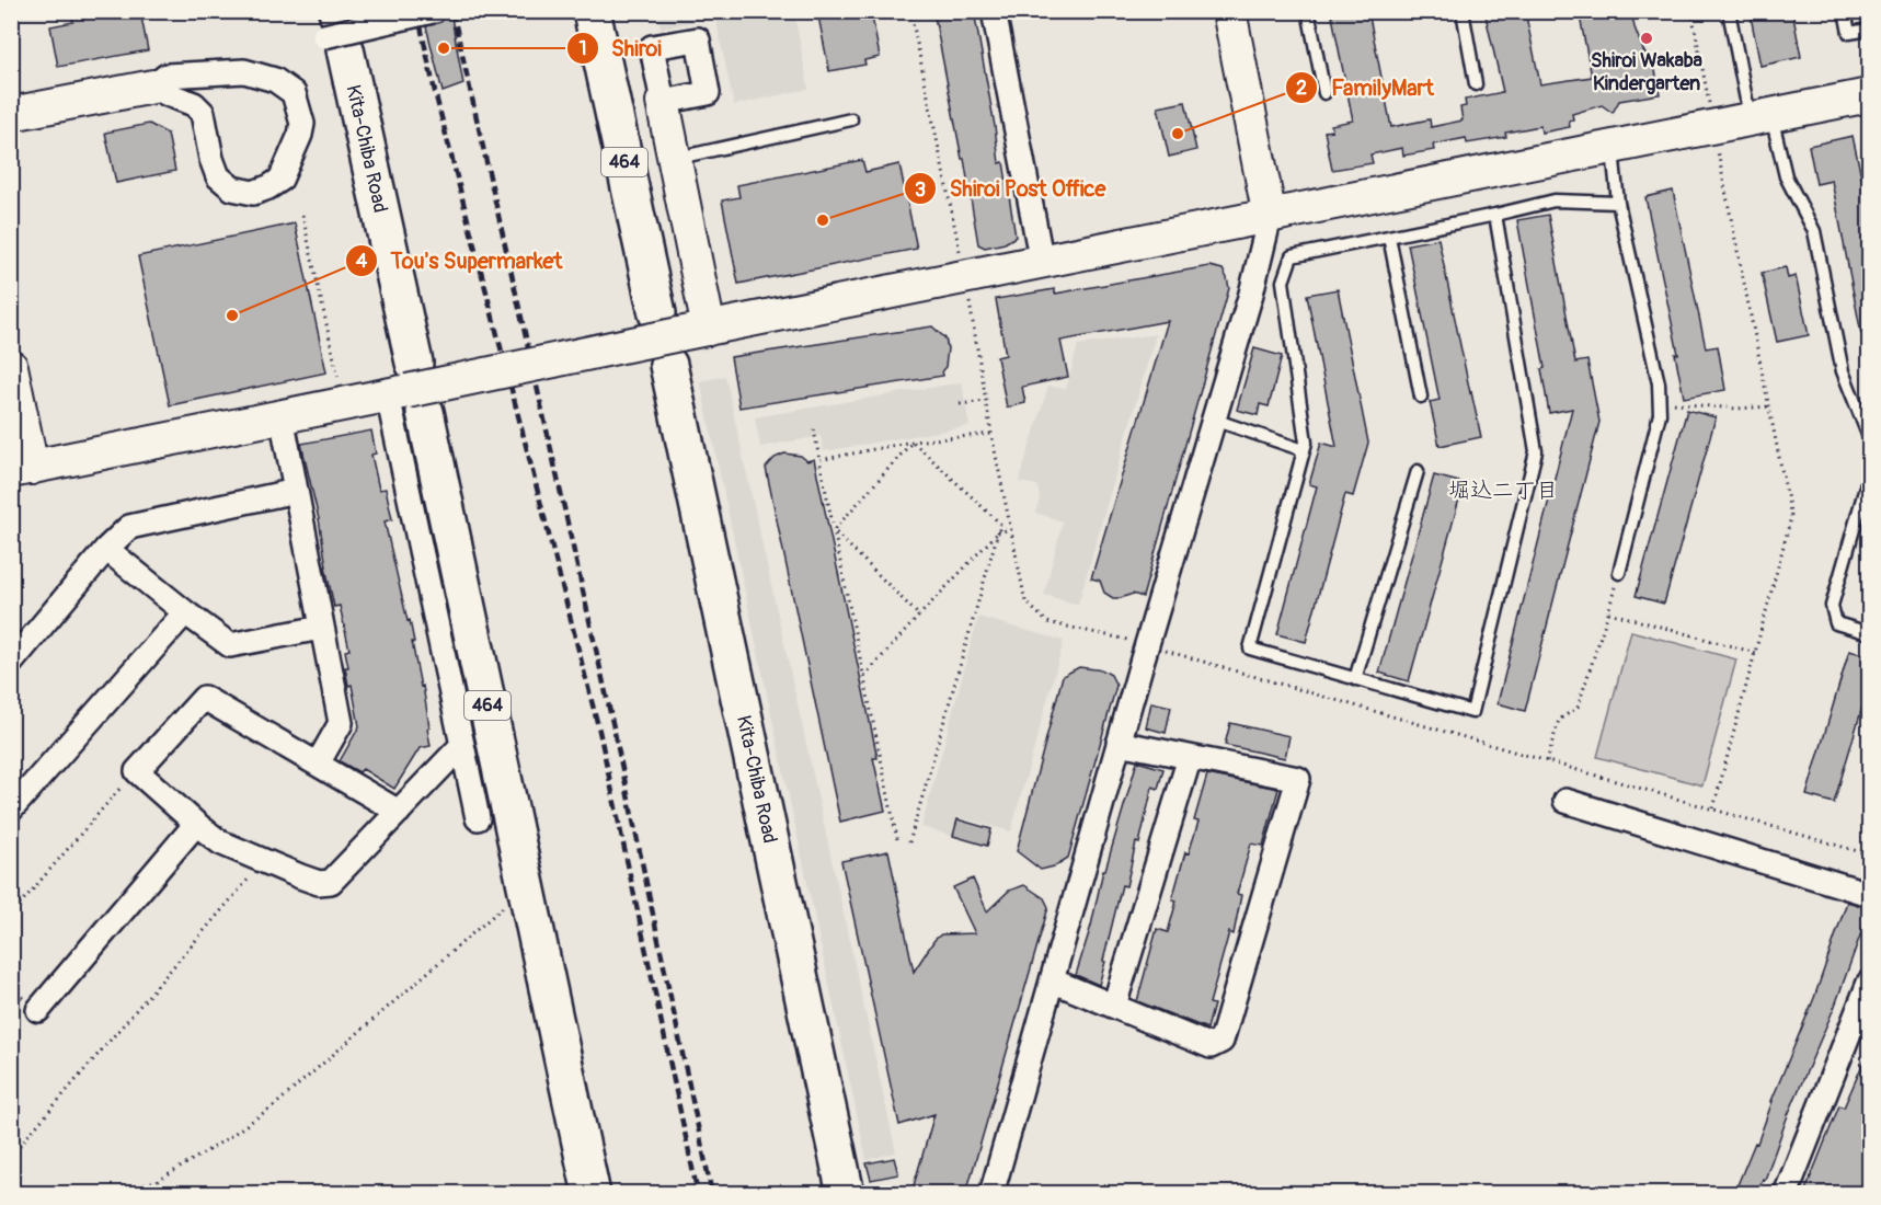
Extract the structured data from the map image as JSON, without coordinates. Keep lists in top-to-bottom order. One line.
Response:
{"streets":{"highway":["Kita-Chiba Road","464"]},"districts":["堀込二丁目"],"places":["Shiroi Wakaba Kindergarten","Shiroi","FamilyMart","Shiroi Post Office","Tou's Supermarket"]}
